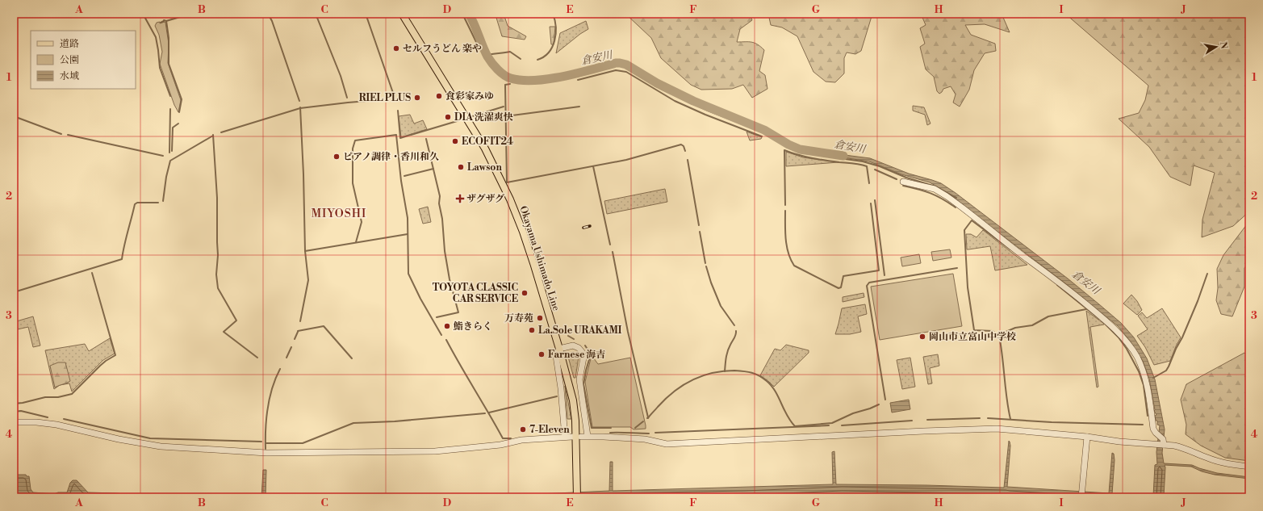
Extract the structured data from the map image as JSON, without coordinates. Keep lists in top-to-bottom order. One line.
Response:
{"streets":{"main road":["Okayama Ushimado Line"]},"districts":["MIYOSHI"],"water":["倉安川"],"places":{"other":["セルフうどん 楽や","食彩家みゆ","RIEL PLUS","DIA 洗濯爽快","ECOFIT24","ピアノ調律・香川和久","Lawson","TOYOTA CLASSIC CAR SERVICE","万寿苑","鮨きらく","La.Sole URAKAMI","岡山市立富山中学校","Farnese 海吉","7-Eleven"],"health":["ザグザグ"]},"legend":["道路","公園","水域"],"north":"right","grid":{"columns":["A","B","C","D","E","F","G","H","I","J"],"rows":["1","2","3","4"]}}
